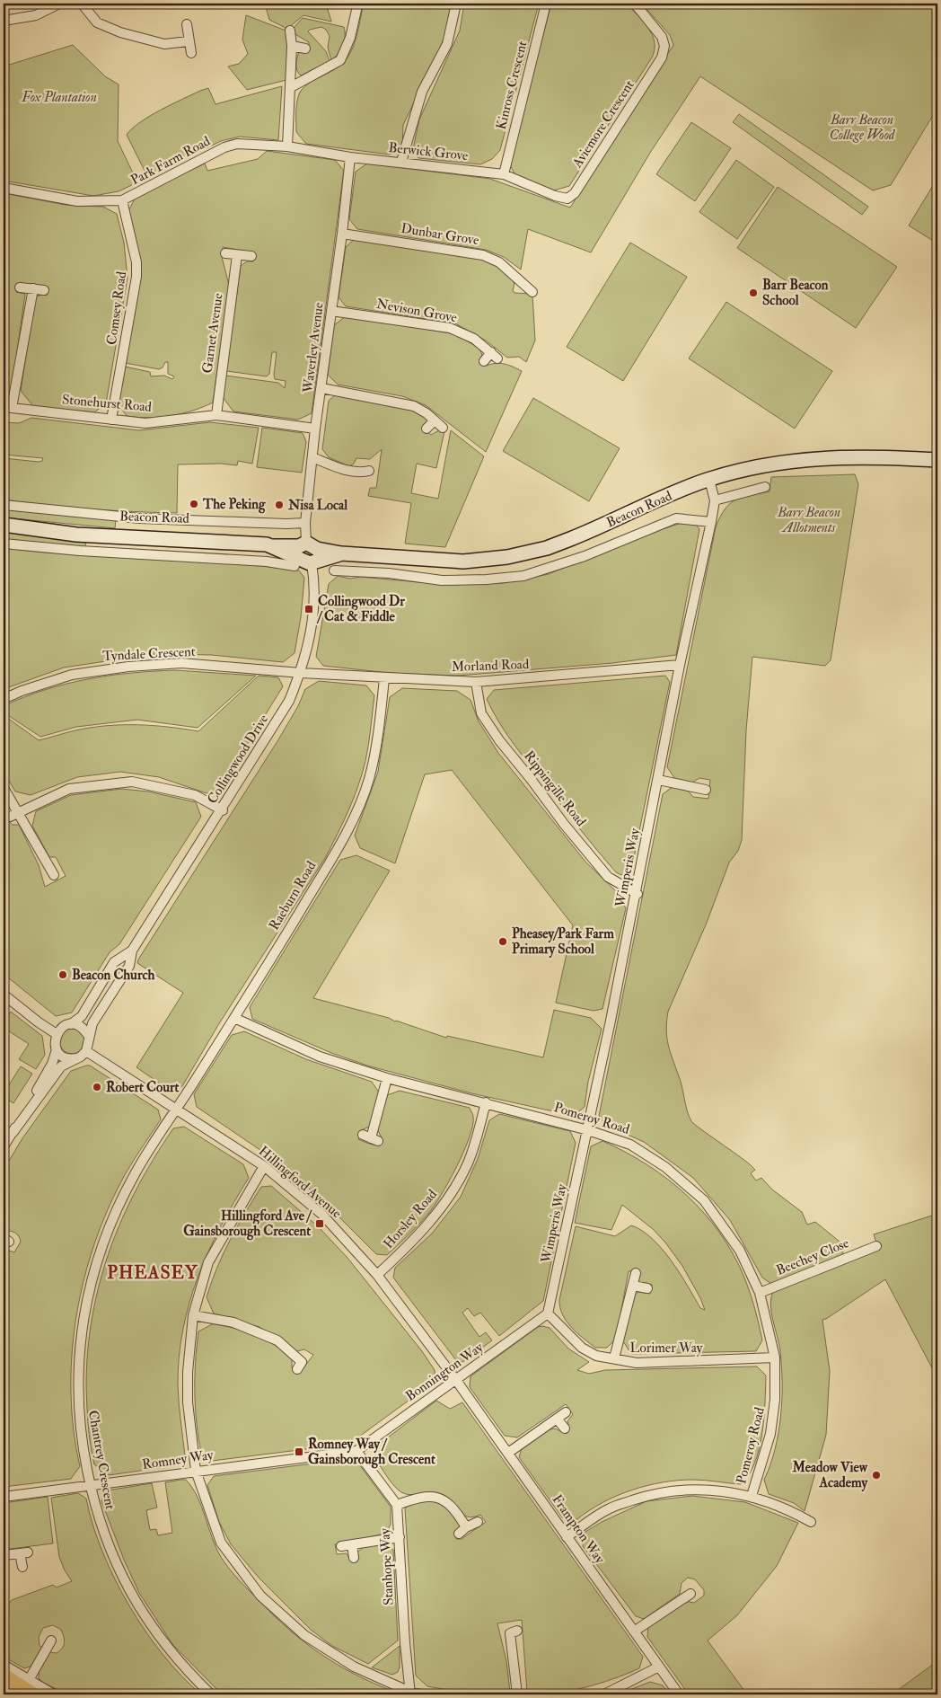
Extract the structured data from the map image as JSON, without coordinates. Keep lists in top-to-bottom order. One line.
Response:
{"streets":{"main road":["Beacon Road"],"street":["Kinross Crescent","Aviemore Crescent","Berwick Grove","Park Farm Road","Dunbar Grove","Comsey Road","Nevison Grove","Garnet Avenue","Waverley Avenue","Stonehurst Road","Tyndale Crescent","Morland Road","Collingwood Drive","Rippingille Road","Wimperis Way","Raeburn Road","Pomeroy Road","Hillingford Avenue","Horsley Road","Beechey Close","Lorimer Way","Bonnington Way","Chantrey Crescent","Romney Way","Frampton Way","Stanhope Way"]},"crossings":[["Kinross Crescent","Aviemore Crescent"],["Kinross Crescent","Berwick Grove"],["Aviemore Crescent","Berwick Grove"],["Berwick Grove","Park Farm Road"],["Berwick Grove","Waverley Avenue"],["Park Farm Road","Comsey Road"],["Park Farm Road","Waverley Avenue"],["Dunbar Grove","Waverley Avenue"],["Comsey Road","Stonehurst Road"],["Nevison Grove","Waverley Avenue"],["Garnet Avenue","Stonehurst Road"],["Waverley Avenue","Stonehurst Road"],["Waverley Avenue","Beacon Road"],["Waverley Avenue","Collingwood Drive"],["Beacon Road","Collingwood Drive"],["Beacon Road","Wimperis Way"],["Tyndale Crescent","Morland Road"],["Tyndale Crescent","Collingwood Drive"],["Morland Road","Collingwood Drive"],["Morland Road","Rippingille Road"],["Morland Road","Wimperis Way"],["Morland Road","Raeburn Road"],["Collingwood Drive","Hillingford Avenue"],["Rippingille Road","Wimperis Way"],["Wimperis Way","Pomeroy Road"],["Wimperis Way","Lorimer Way"],["Wimperis Way","Bonnington Way"],["Raeburn Road","Pomeroy Road"],["Raeburn Road","Hillingford Avenue"],["Raeburn Road","Chantrey Crescent"],["Pomeroy Road","Horsley Road"],["Pomeroy Road","Beechey Close"],["Pomeroy Road","Lorimer Way"],["Hillingford Avenue","Horsley Road"],["Hillingford Avenue","Bonnington Way"],["Hillingford Avenue","Chantrey Crescent"],["Hillingford Avenue","Frampton Way"],["Lorimer Way","Bonnington Way"],["Bonnington Way","Romney Way"],["Bonnington Way","Frampton Way"],["Bonnington Way","Stanhope Way"],["Chantrey Crescent","Romney Way"],["Romney Way","Stanhope Way"]],"districts":["PHEASEY"],"parks":["Fox Plantation","Barr Beacon College Wood","Barr Beacon Allotments"],"places":{"other":["Barr Beacon School","The Peking","Nisa Local","Pheasey/Park Farm Primary School","Beacon Church","Robert Court","Meadow View Academy"],"transit":["Collingwood Dr / Cat & Fiddle","Hillingford Ave / Gainsborough Crescent","Romney Way / Gainsborough Crescent"]}}
